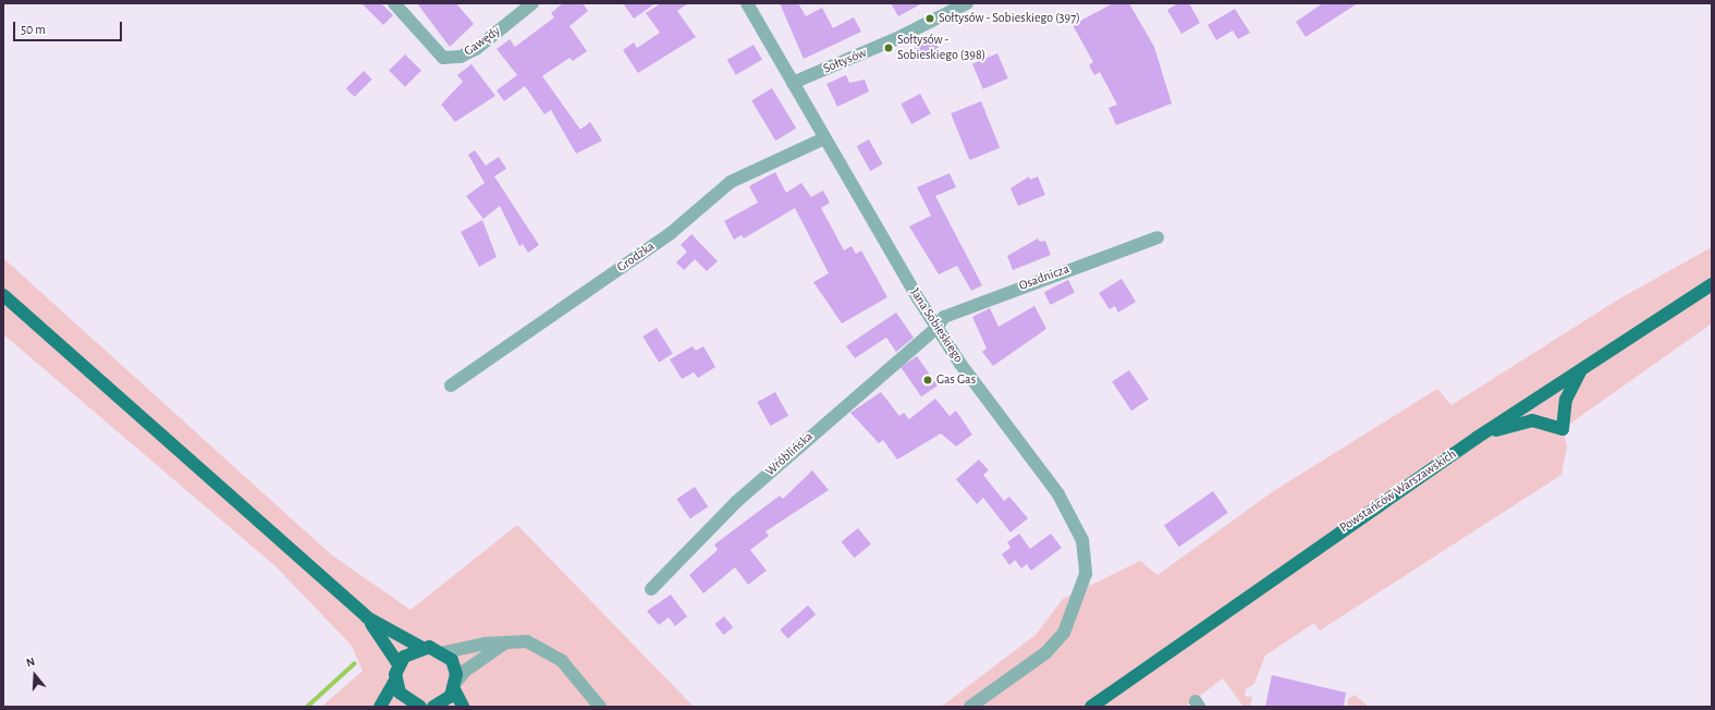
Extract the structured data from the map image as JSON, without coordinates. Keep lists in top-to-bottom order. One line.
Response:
{"streets":{"main road":["Powstańców Warszawskich"],"street":["Gawędy","Sołtysów","Grodzka","Osadnicza","Jana Sobieskiego","Wróblińska"]},"crossings":[["Sołtysów","Jana Sobieskiego"],["Grodzka","Jana Sobieskiego"],["Osadnicza","Jana Sobieskiego"],["Osadnicza","Wróblińska"],["Jana Sobieskiego","Wróblińska"]],"places":["Sołtysów - Sobieskiego (397)","Sołtysów - Sobieskiego (398)","Gas Gas"],"scale_bar":"50 m","north":"top"}
